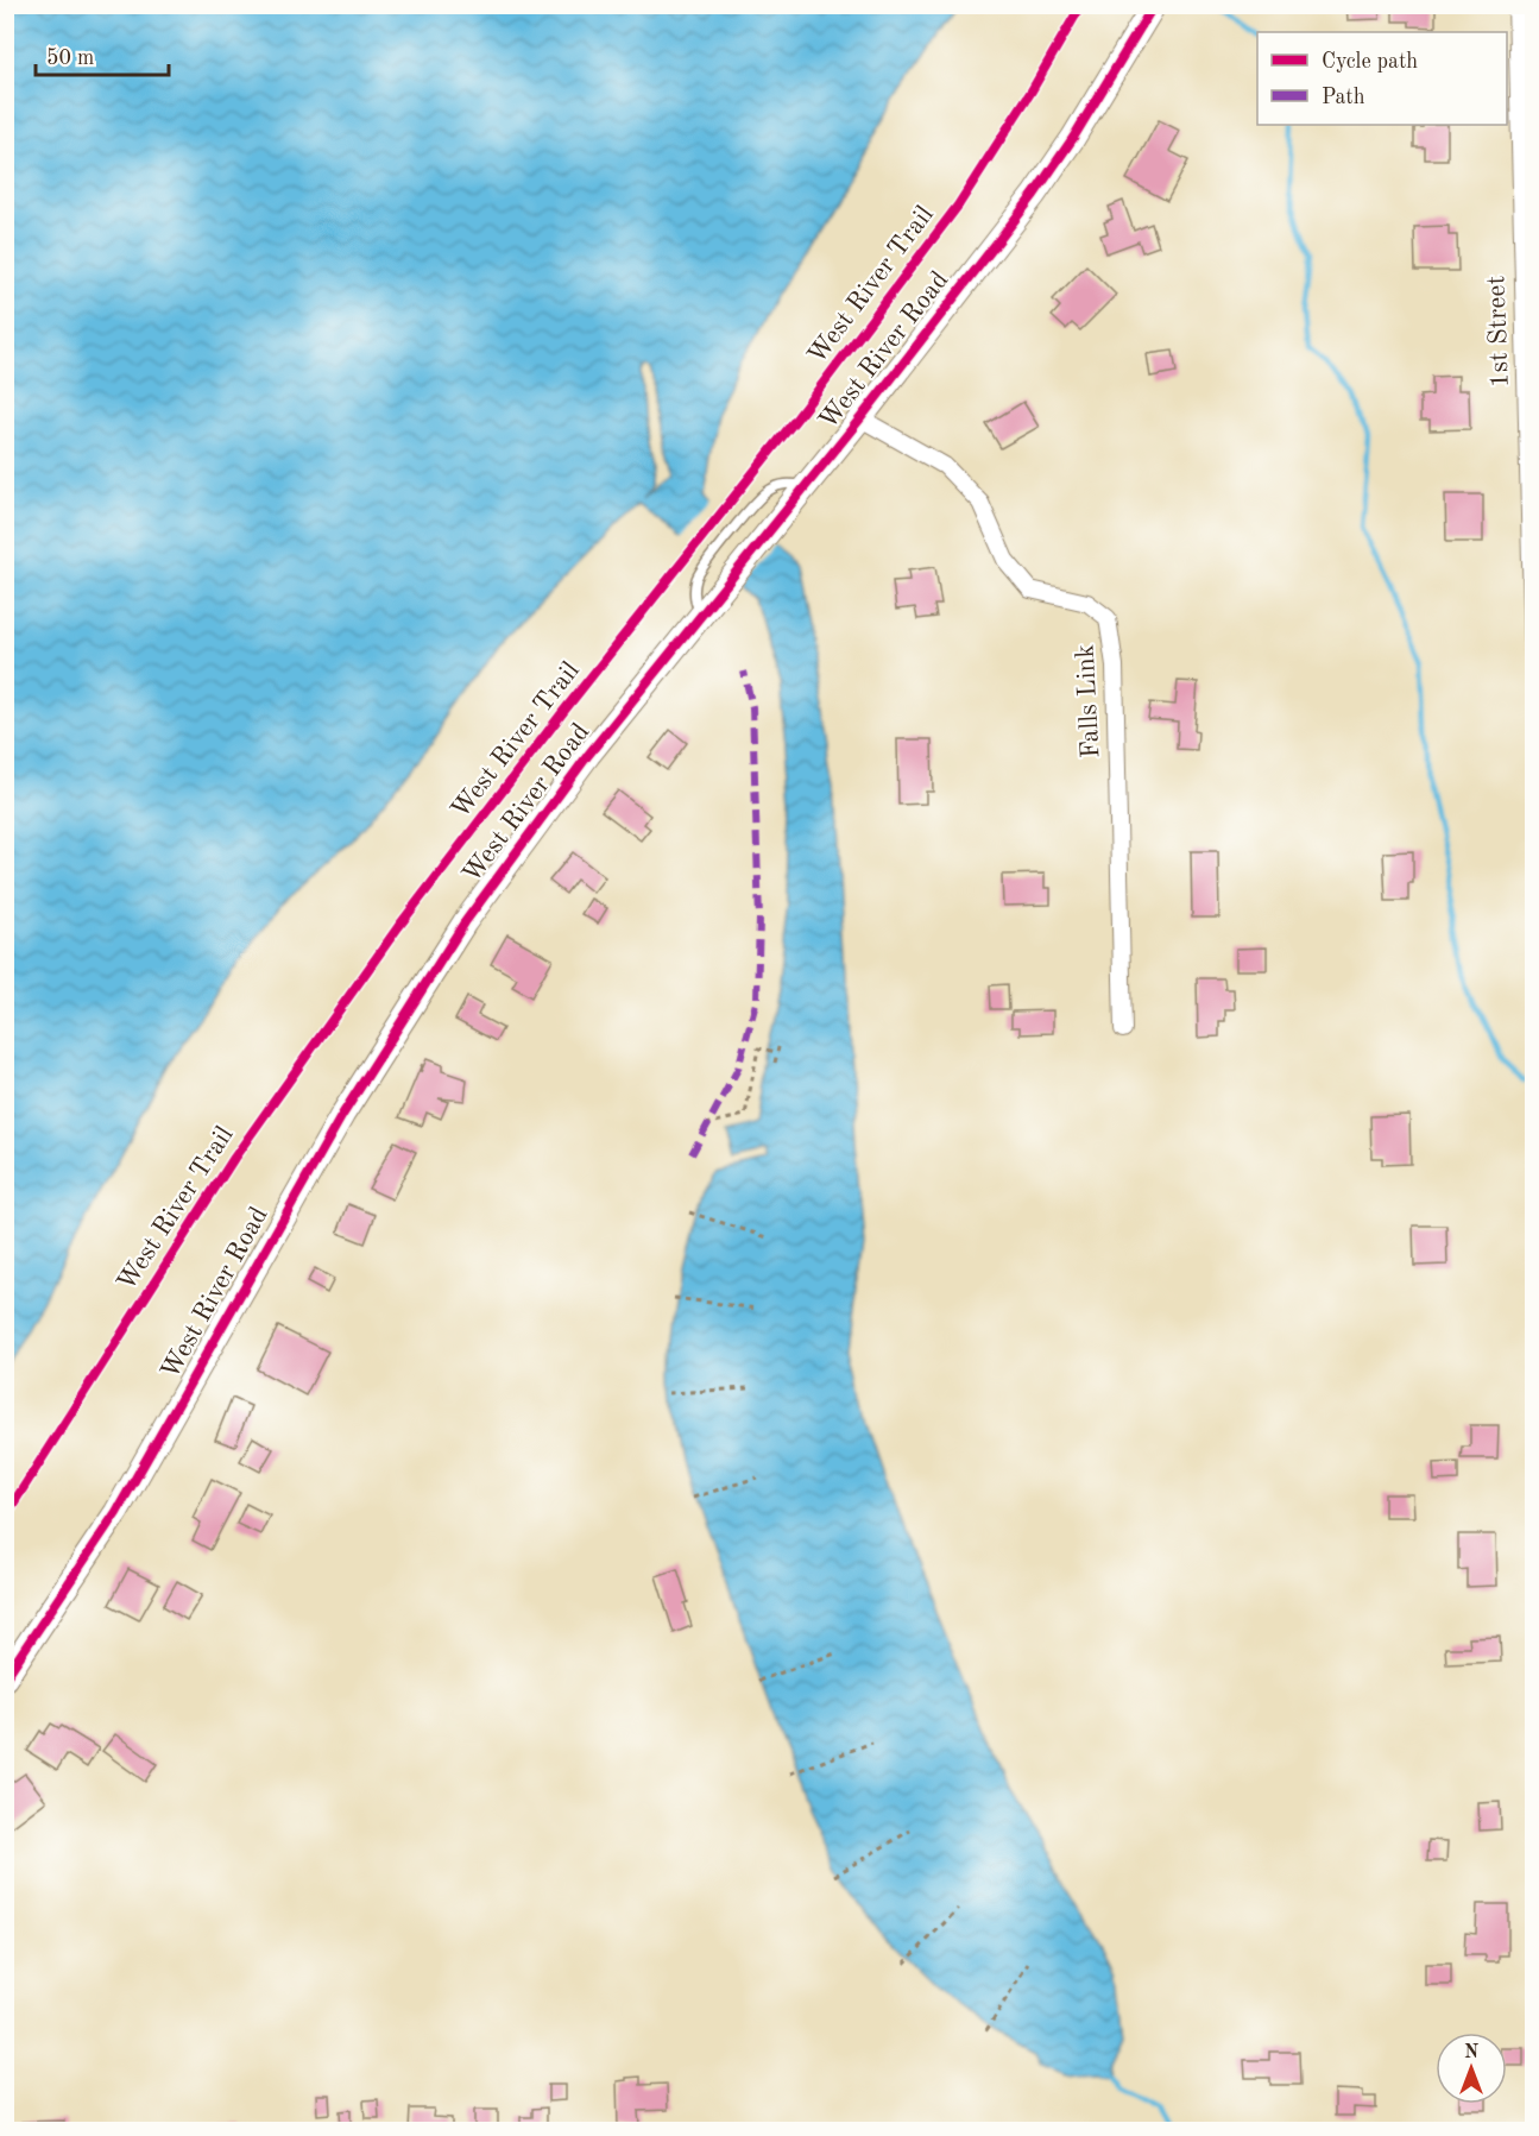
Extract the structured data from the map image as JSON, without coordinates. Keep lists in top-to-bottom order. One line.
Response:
{"streets":{"main road":["West River Road"],"street":["1st Street","Falls Link"],"cycle path":["West River Trail"]},"crossings":[["West River Road","Falls Link"]],"legend":["Cycle path","Path"],"scale_bar":"50 m","north":"top"}
